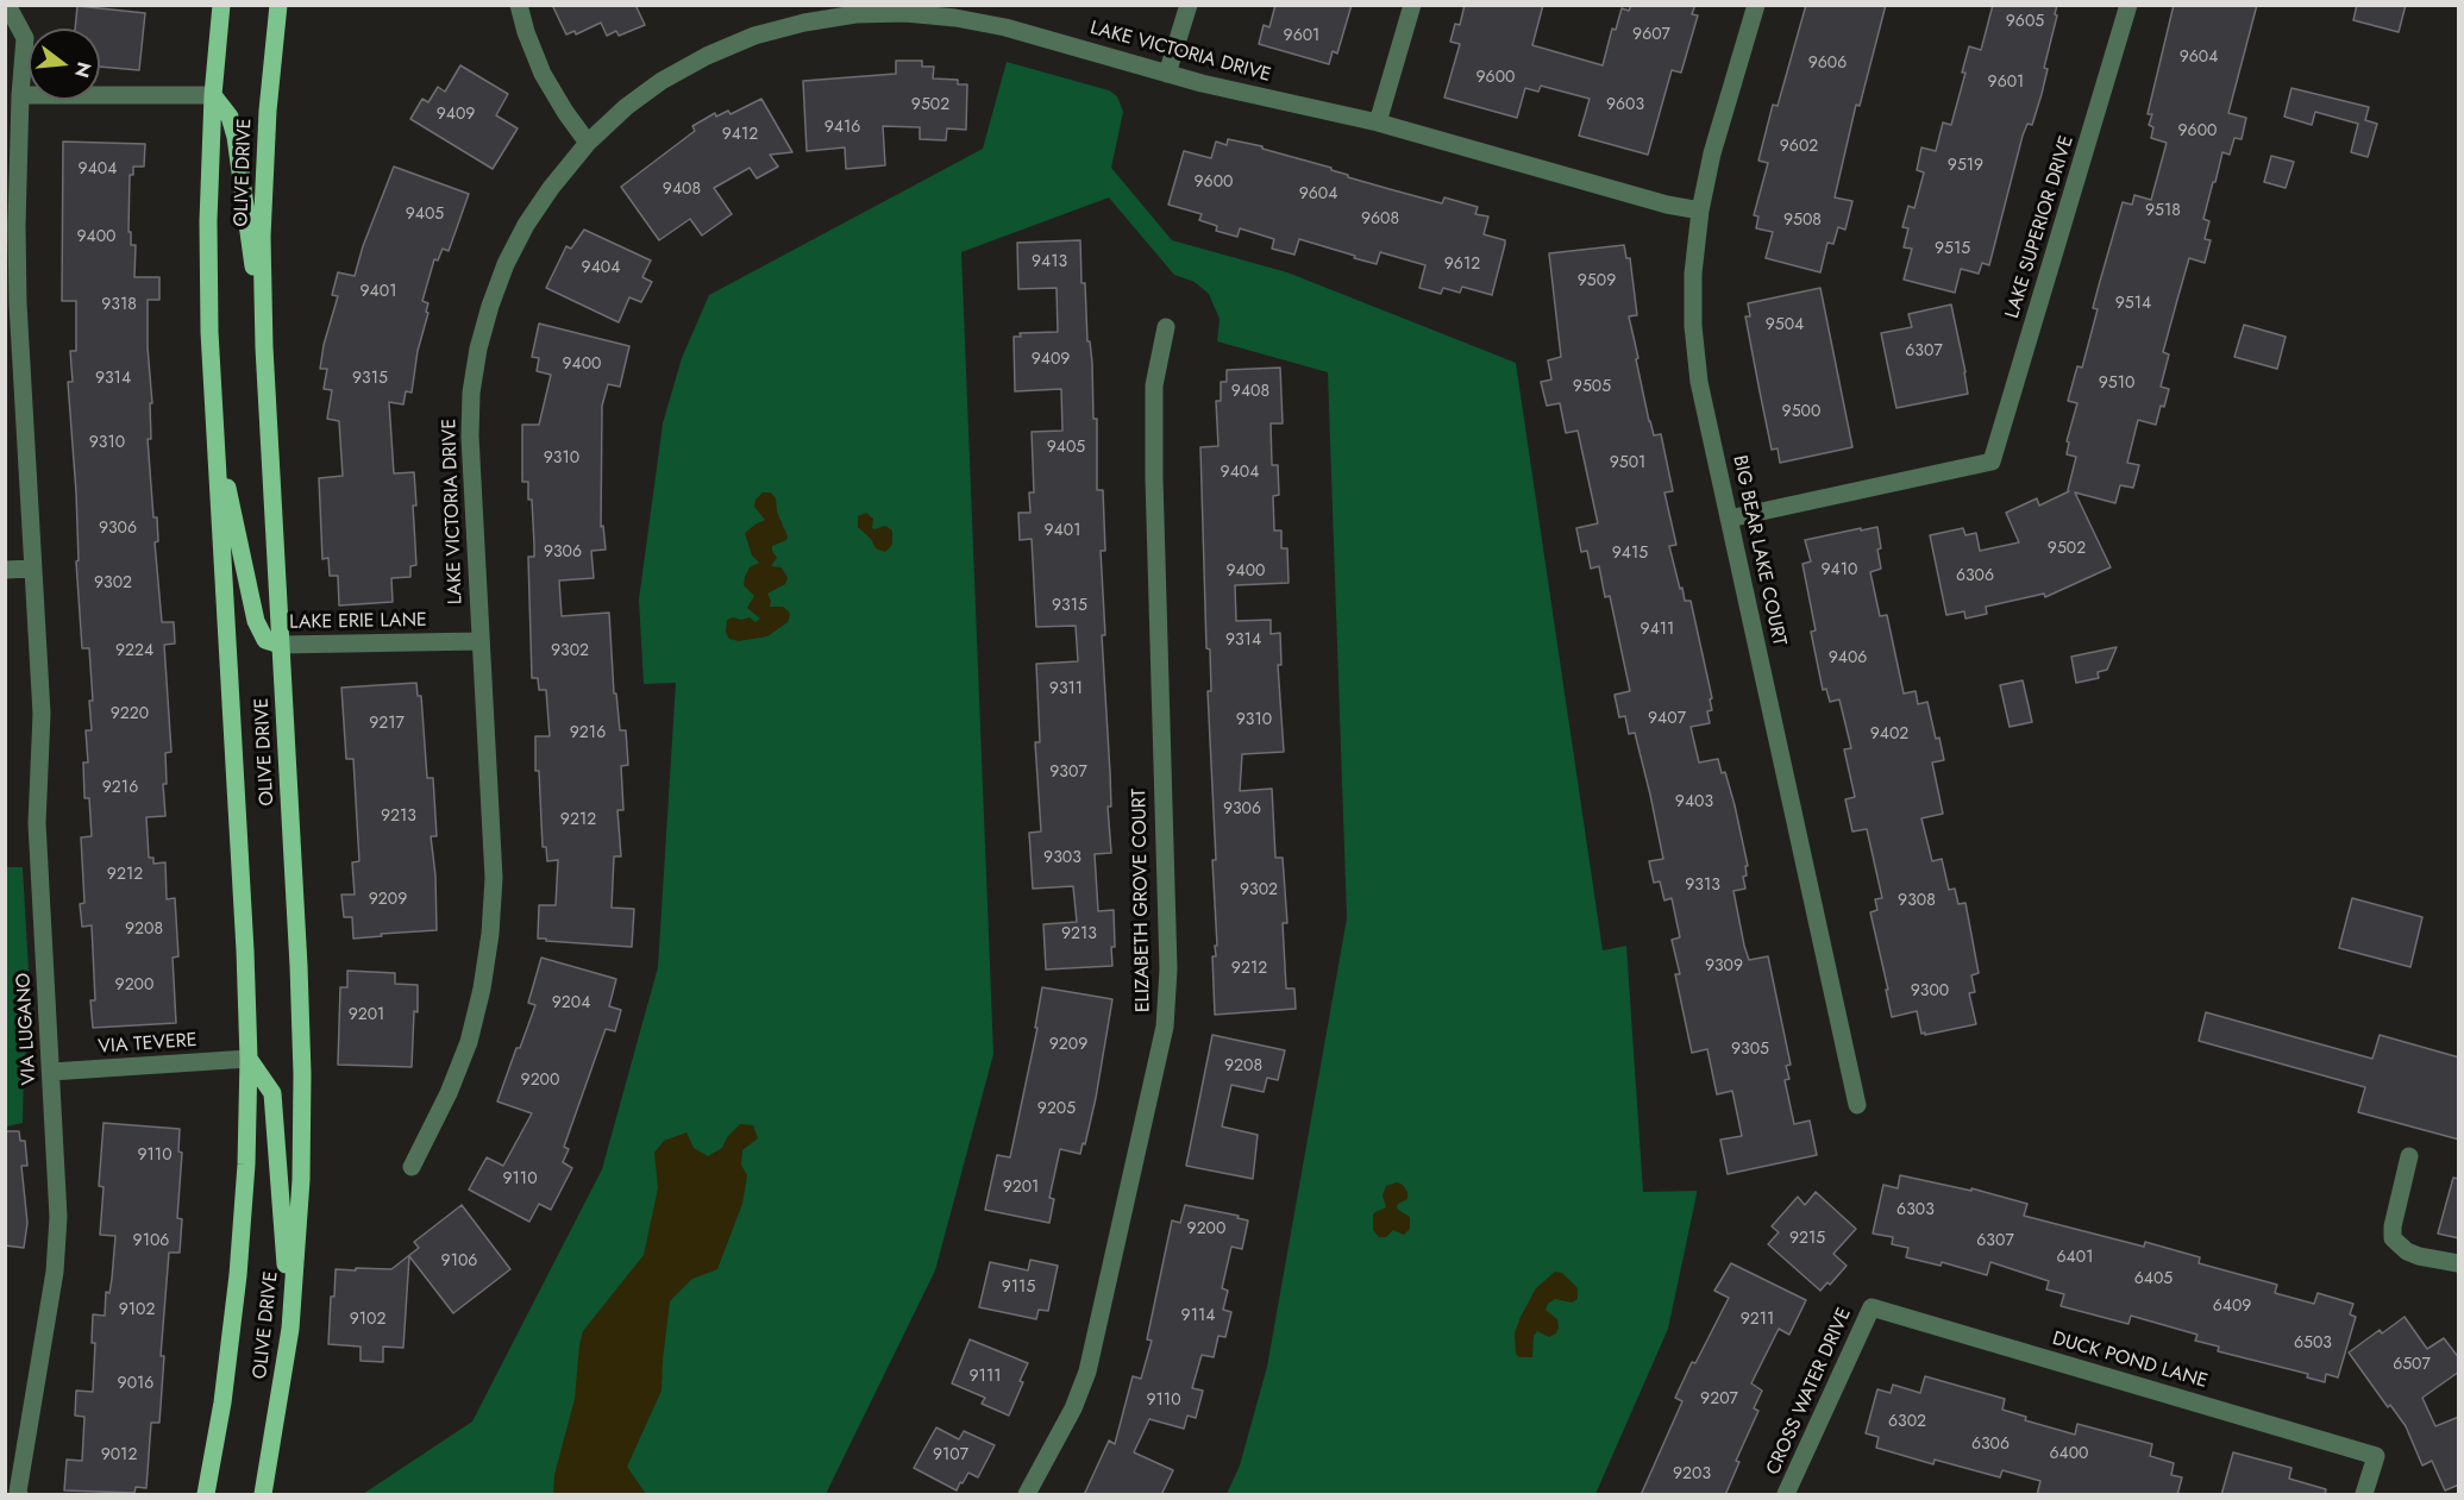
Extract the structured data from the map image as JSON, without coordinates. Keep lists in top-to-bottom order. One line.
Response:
{"streets":{"main road":["OLIVE DRIVE"],"street":["LAKE VICTORIA DRIVE","LAKE SUPERIOR DRIVE","BIG BEAR LAKE COURT","LAKE ERIE LANE","ELIZABETH GROVE COURT","VIA LUGANO","VIA TEVERE","DUCK POND LANE","CROSS WATER DRIVE"]},"crossings":[["LAKE VICTORIA DRIVE","BIG BEAR LAKE COURT"],["LAKE VICTORIA DRIVE","LAKE ERIE LANE"],["OLIVE DRIVE","LAKE ERIE LANE"],["OLIVE DRIVE","VIA TEVERE"],["LAKE SUPERIOR DRIVE","BIG BEAR LAKE COURT"],["VIA LUGANO","VIA TEVERE"],["DUCK POND LANE","CROSS WATER DRIVE"]],"house_numbers":["9605","9607","9601","9604","9606","9600","9601","9502","9603","9409","9416","9600","9412","9602","9519","9404","9600","9408","9604","9518","9405","9608","9508","9400","9515","9413","9612","9404","9509","9401","9514","9318","9504","6307","9409","9400","9314","9315","9510","9505","9408","9500","9310","9405","9310","9501","9404","9306","9401","9502","9306","9415","9410","9400","6306","9302","9315","9411","9314","9224","9302","9406","9311","9220","9407","9310","9217","9216","9402","9307","9216","9403","9306","9213","9212","9303","9212","9313","9302","9209","9308","9208","9213","9309","9212","9200","9300","9204","9201","9209","9305","9208","9200","9205","9110","9110","9201","6303","9200","9215","9106","6307","6401","9106","6405","9115","6409","9102","9114","9102","9211","6503","6507","9111","9016","9207","9110","6302","6306","6400","9012","9107","9203"],"north":"right"}
